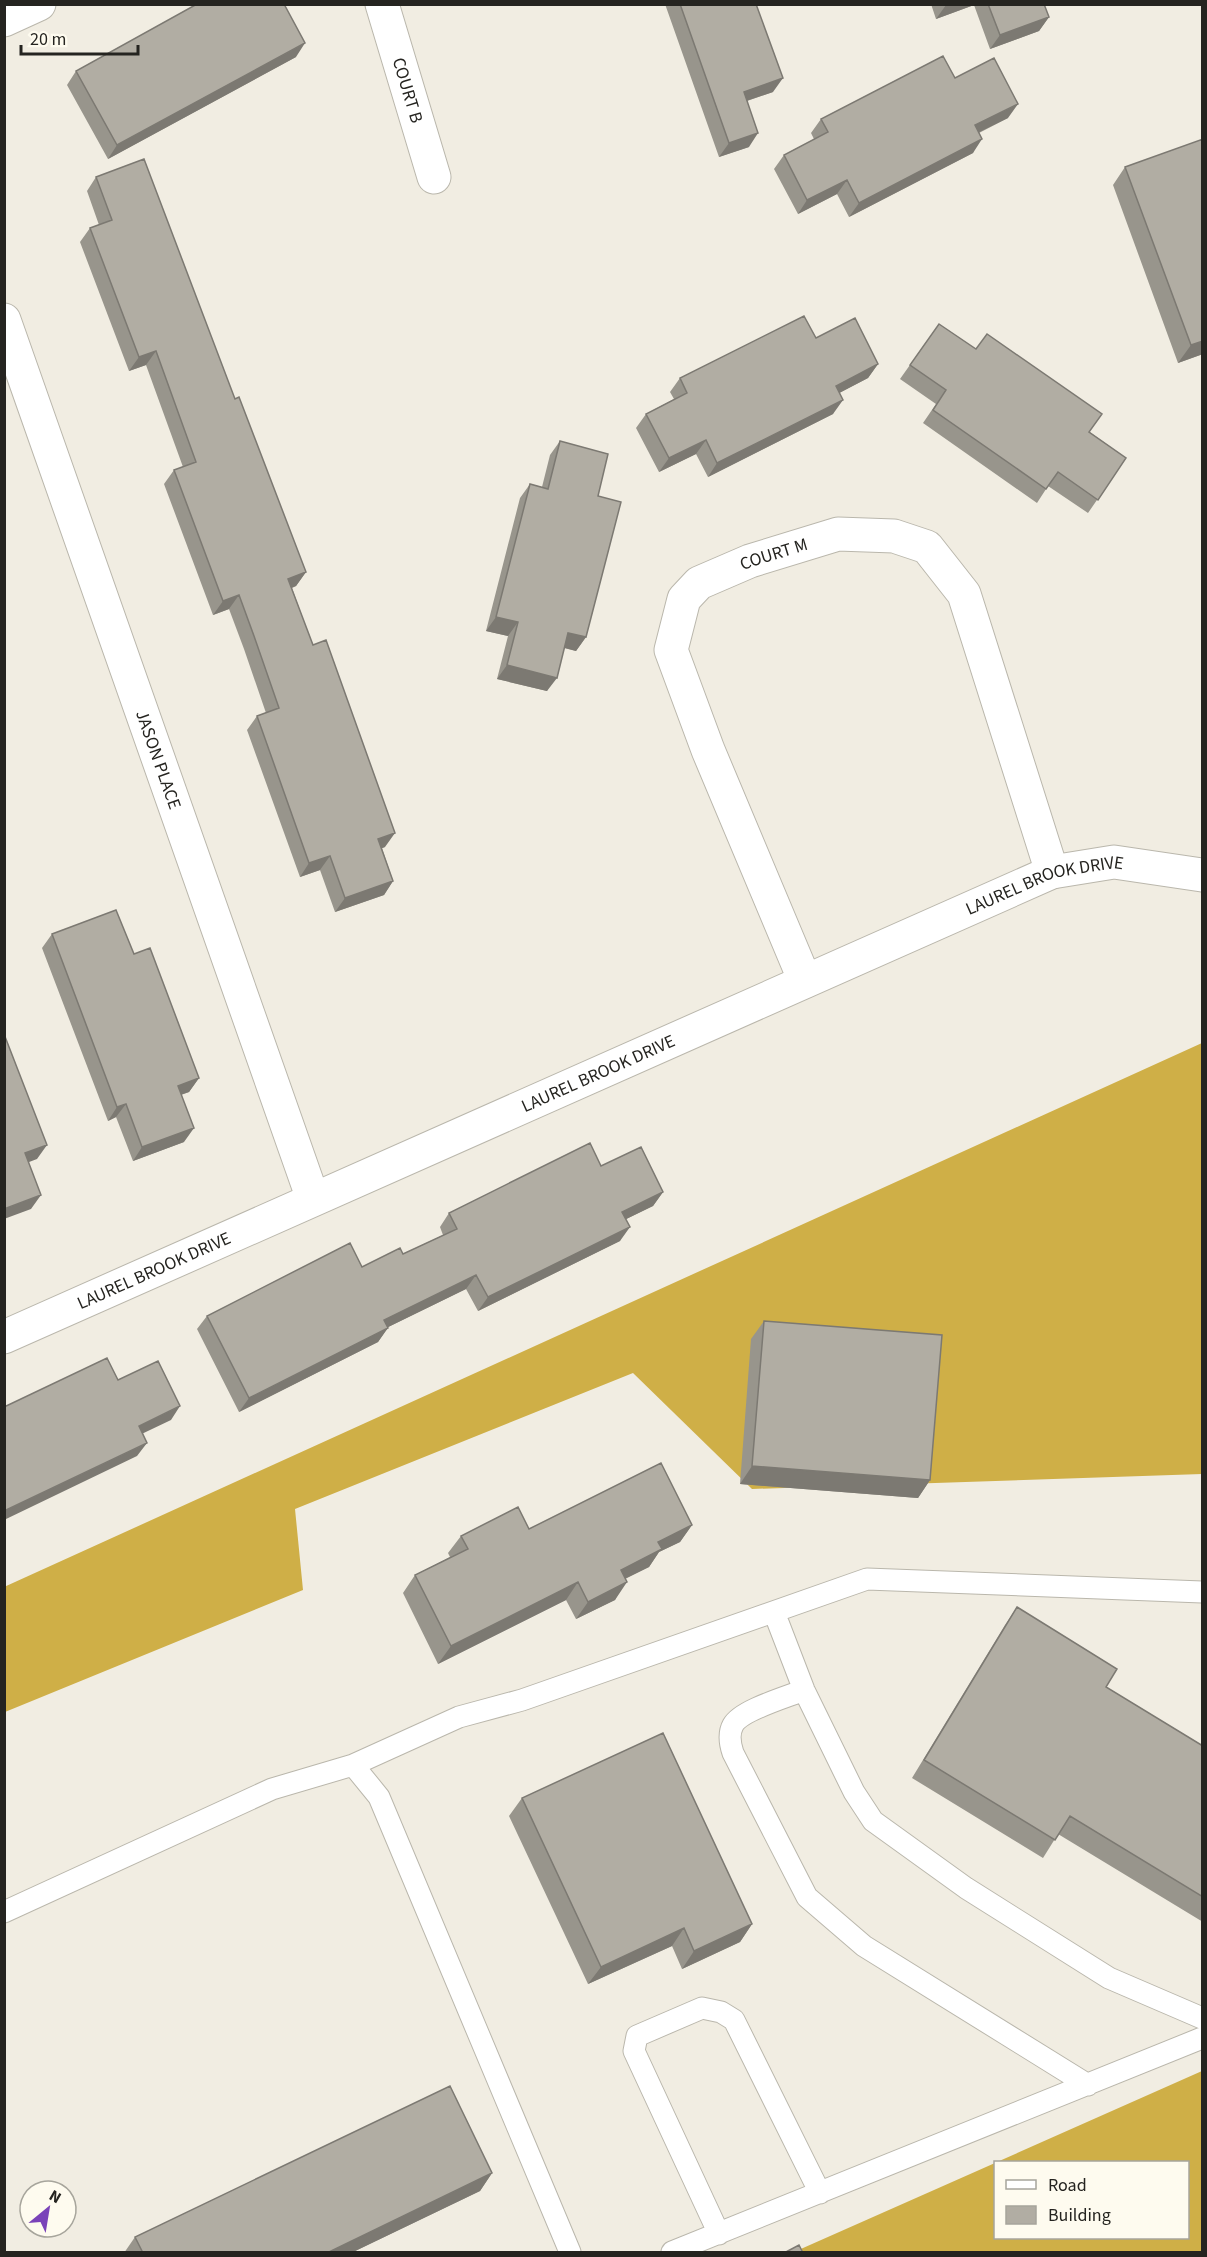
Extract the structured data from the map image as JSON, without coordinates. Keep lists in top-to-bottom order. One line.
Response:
{"streets":{"street":["COURT B","COURT M","JASON PLACE","LAUREL BROOK DRIVE"]},"crossings":[["COURT M","LAUREL BROOK DRIVE"],["JASON PLACE","LAUREL BROOK DRIVE"]],"legend":["Road","Building"],"scale_bar":"20 m","north":"top right"}
